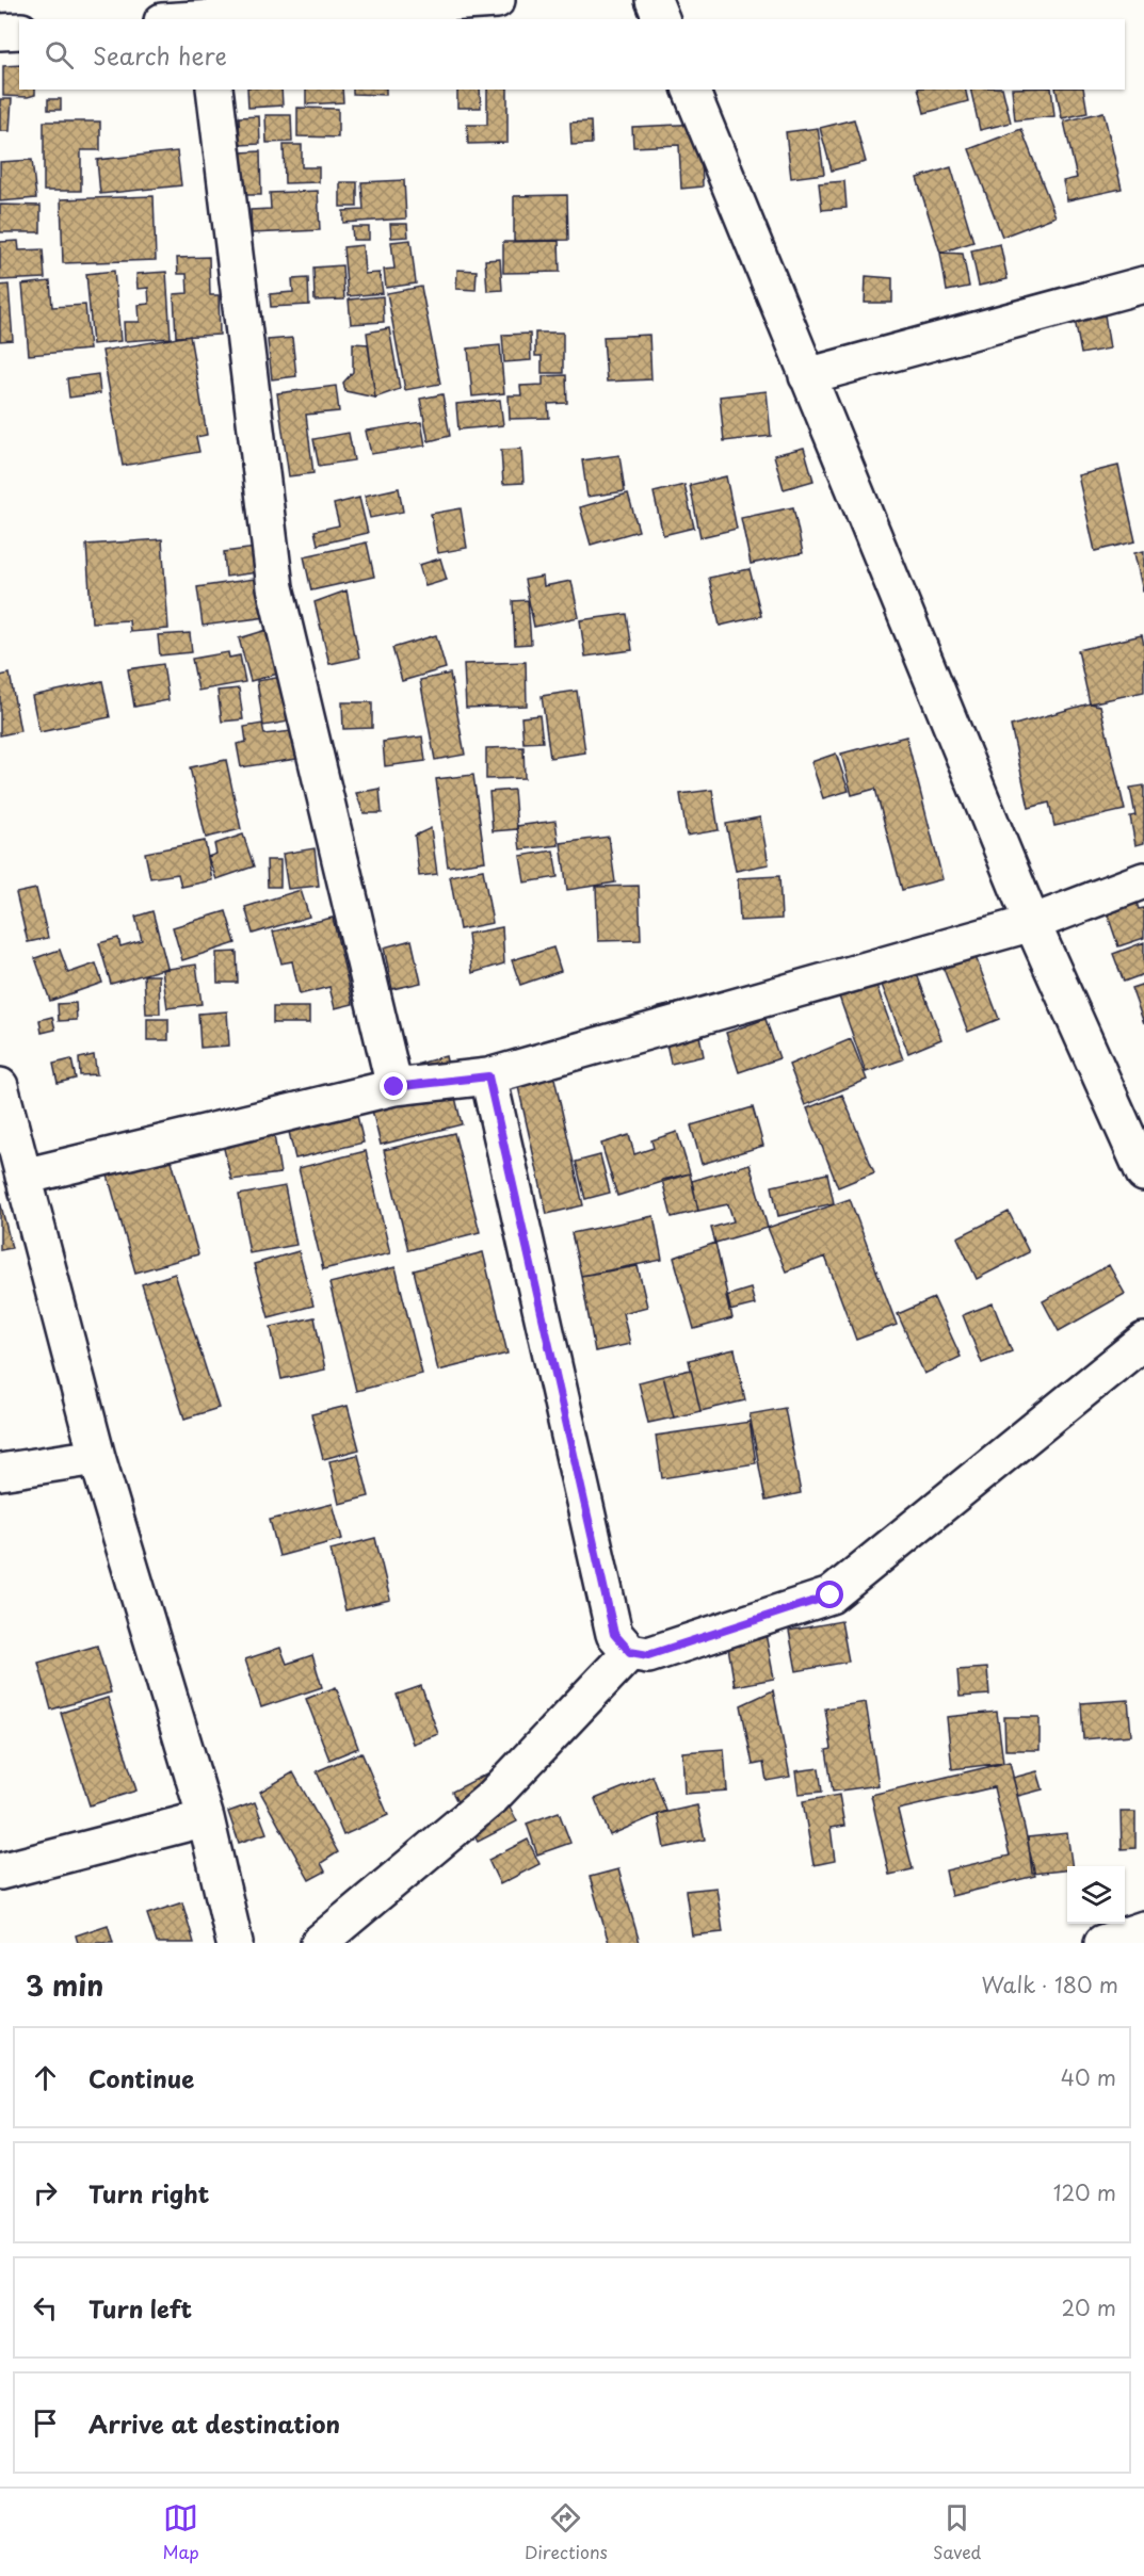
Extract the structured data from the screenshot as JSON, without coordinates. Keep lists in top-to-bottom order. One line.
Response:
{"page":{"search":"Search here","heading":["3 min","Walk · 180 m"],"list":[["Continue","40 m"],["Turn right","120 m"],["Turn left","20 m"],"Arrive at destination"],"nav":["Map","Directions","Saved"]}}
